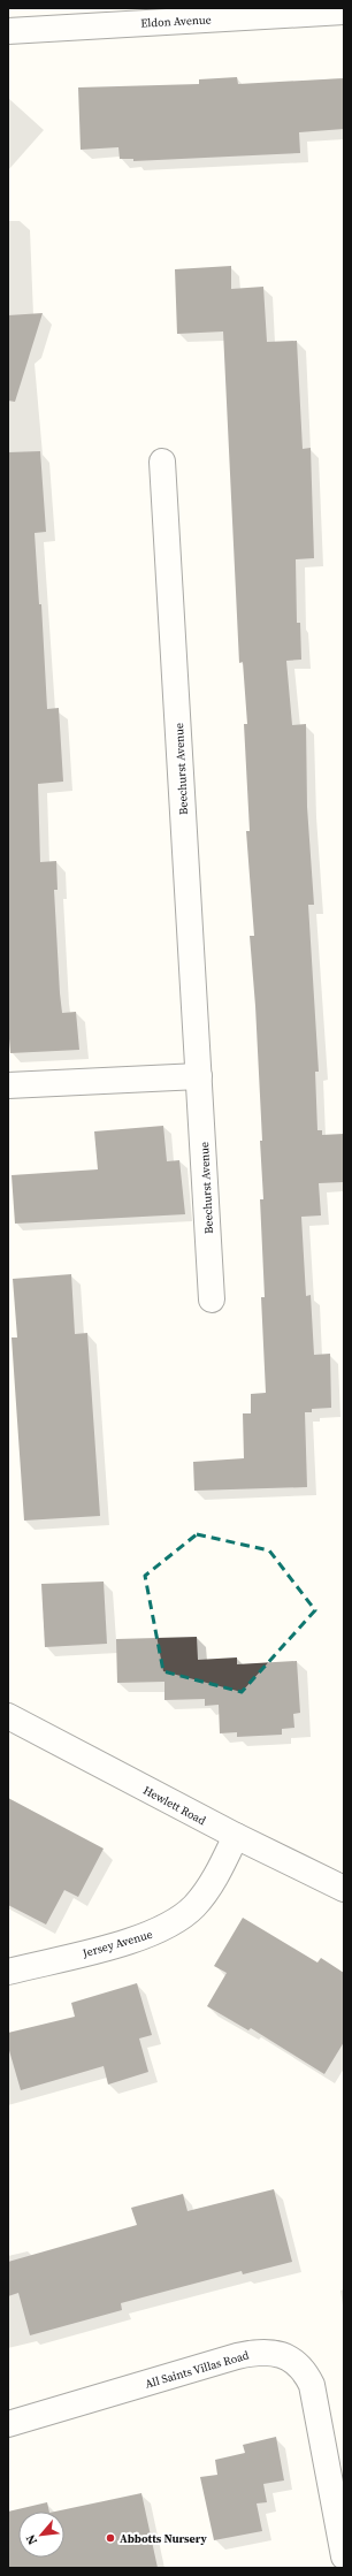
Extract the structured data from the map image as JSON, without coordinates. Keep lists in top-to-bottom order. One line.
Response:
{"streets":{"street":["Eldon Avenue","Beechurst Avenue","Hewlett Road","Jersey Avenue","All Saints Villas Road"]},"crossings":[["Hewlett Road","Jersey Avenue"]],"places":["Abbotts Nursery"],"north":"bottom left"}
